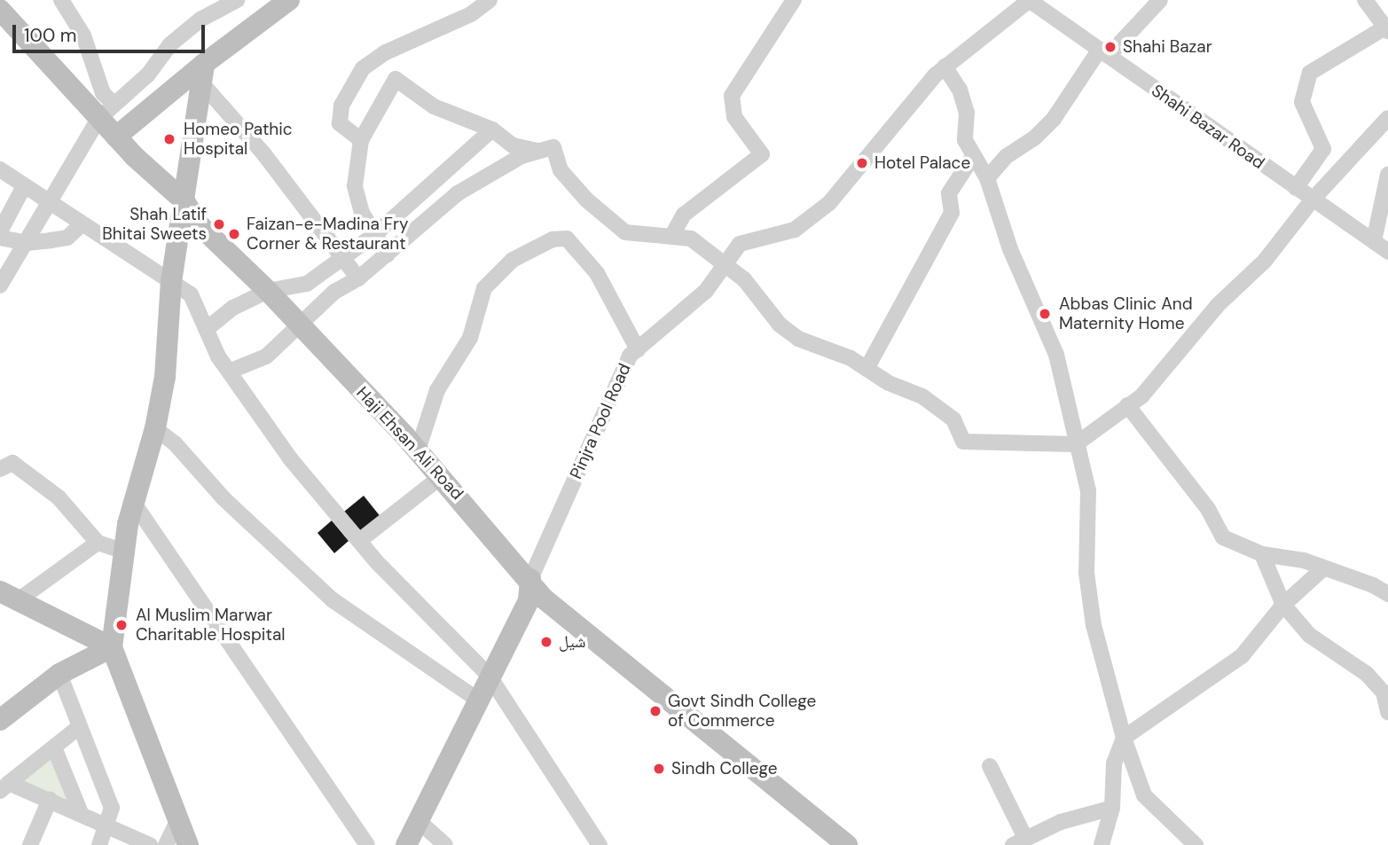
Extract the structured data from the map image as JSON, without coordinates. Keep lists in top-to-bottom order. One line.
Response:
{"streets":{"street":["Shahi Bazar Road","Pinjra Pool Road","Haji Ehsan Ali Road"]},"crossings":[["Shahi Bazar Road","Pinjra Pool Road"],["Pinjra Pool Road","Haji Ehsan Ali Road"]],"places":["Shahi Bazar","Homeo Pathic Hospital","Hotel Palace","Shah Latif Bhitai Sweets","Faizan-e-Madina Fry Corner & Restaurant","Abbas Clinic And Maternity Home","Al Muslim Marwar Charitable Hospital","شیل","Govt Sindh College of Commerce","Sindh College"],"scale_bar":"100 m"}
